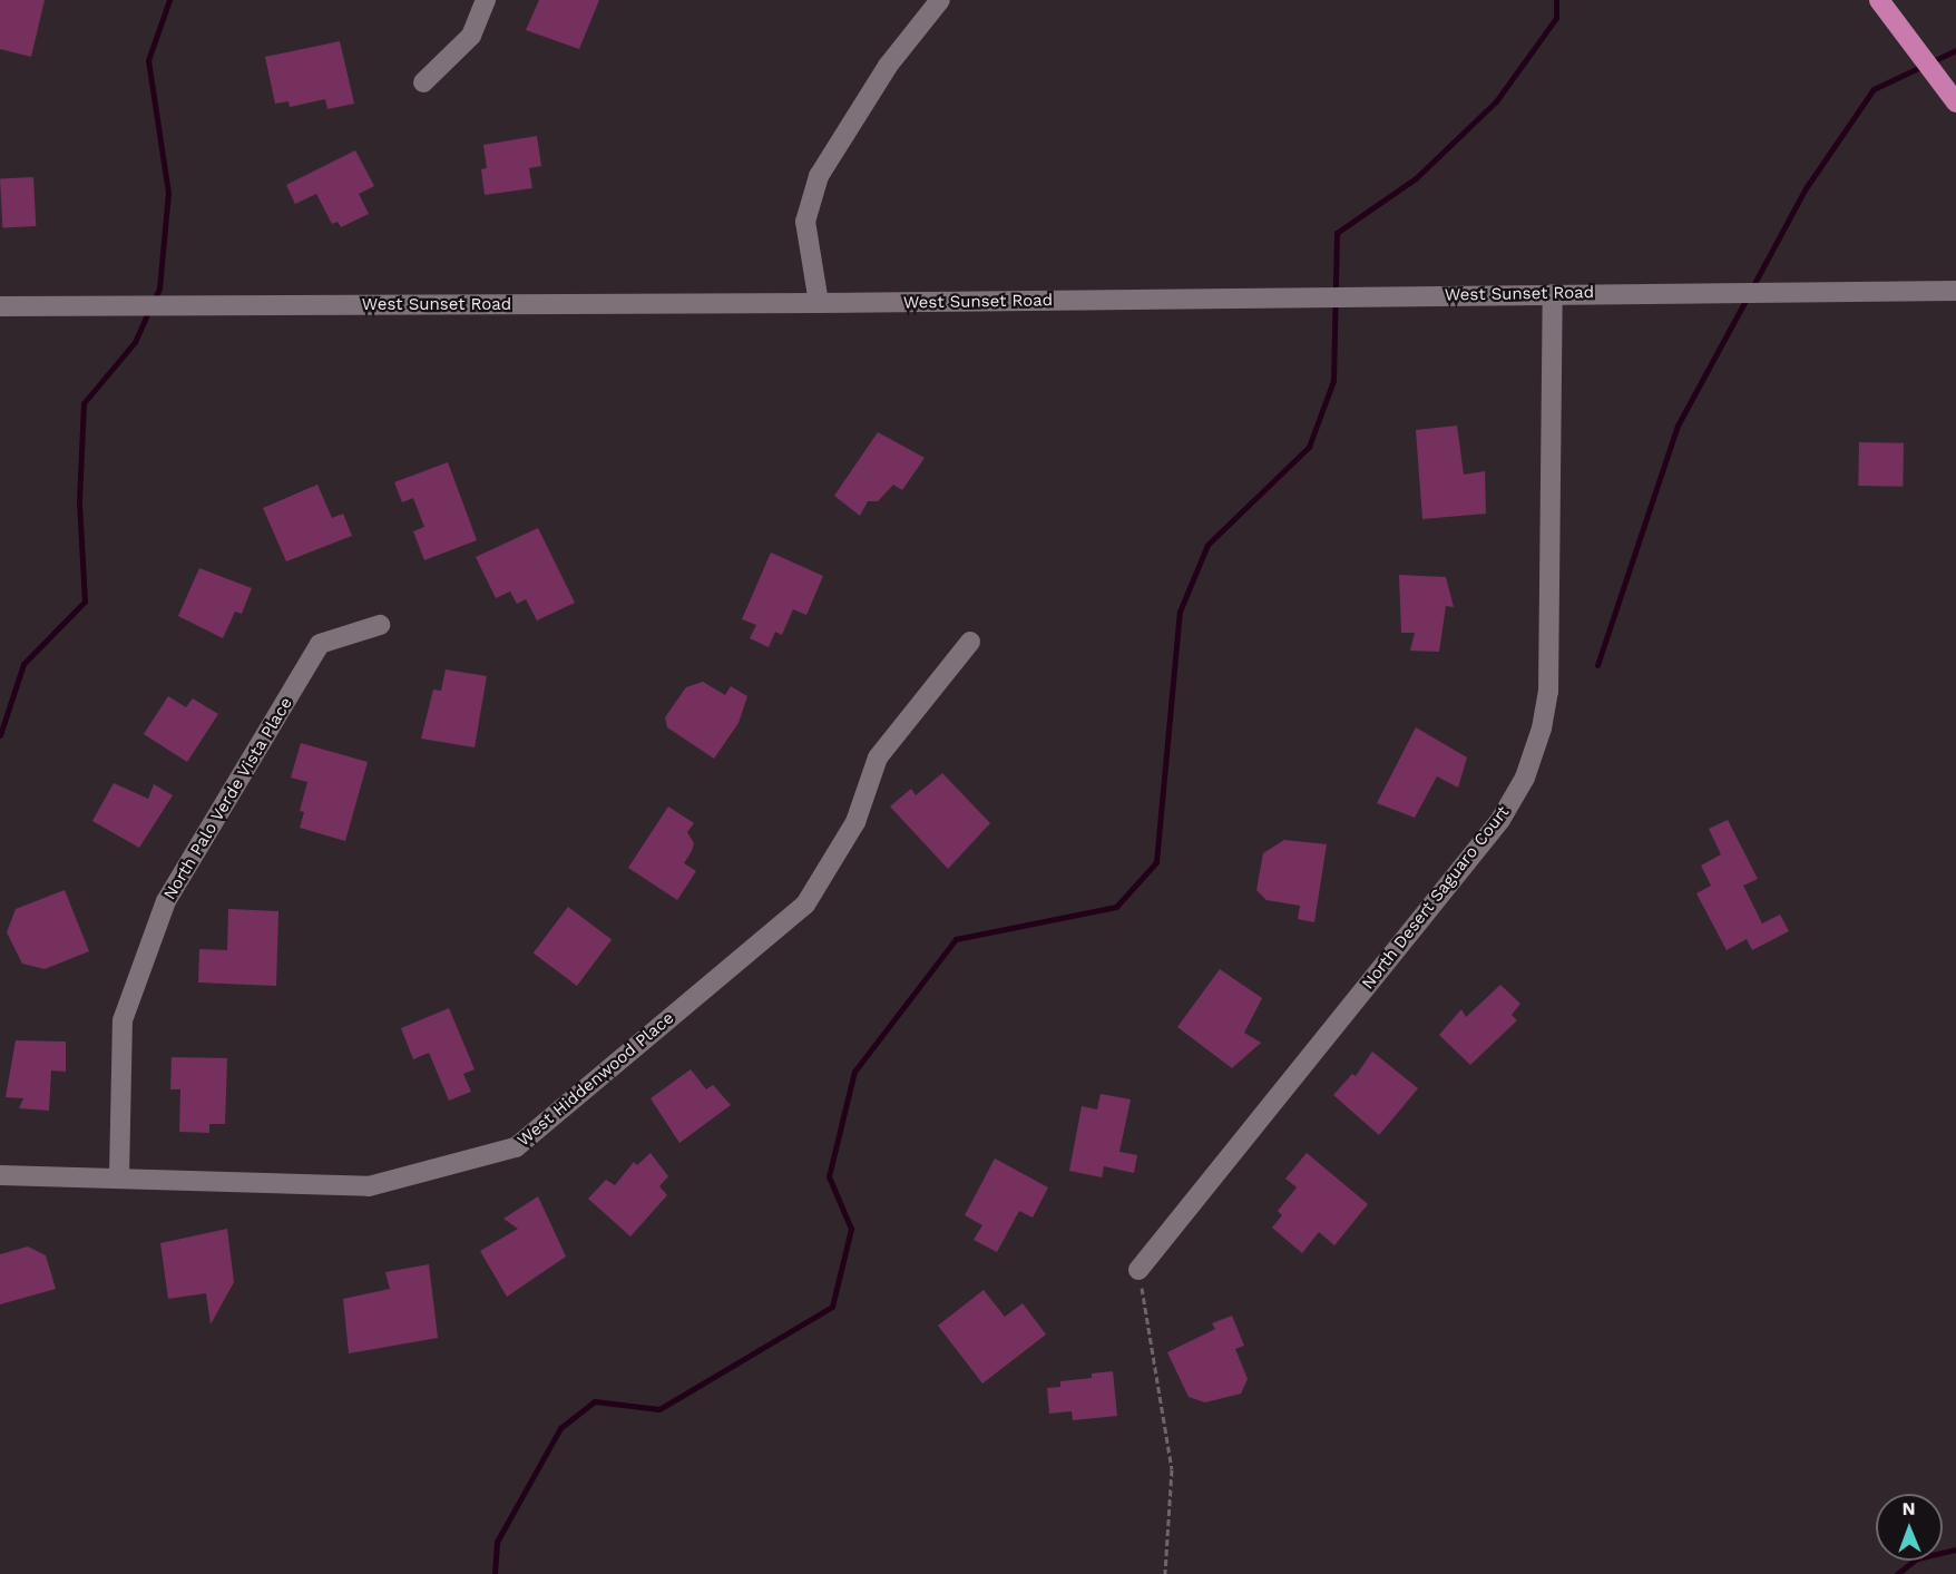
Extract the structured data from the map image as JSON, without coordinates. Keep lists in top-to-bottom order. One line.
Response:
{"streets":{"street":["West Sunset Road","North Palo Verde Vista Place","North Desert Saguaro Court","West Hiddenwood Place"]},"crossings":[["West Sunset Road","North Desert Saguaro Court"],["North Palo Verde Vista Place","West Hiddenwood Place"]],"north":"top"}
